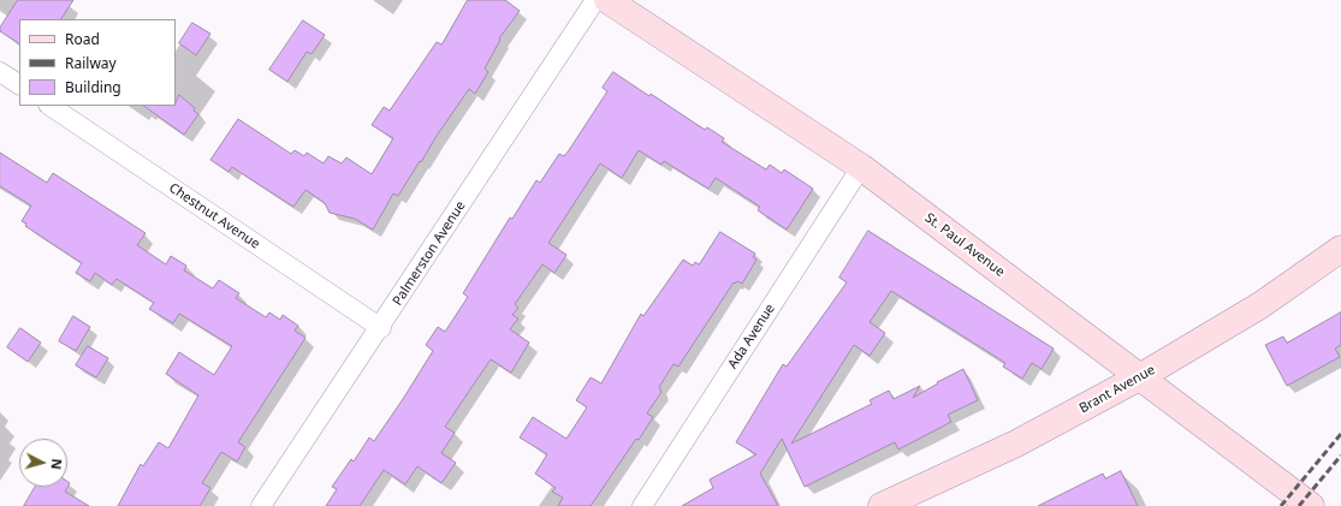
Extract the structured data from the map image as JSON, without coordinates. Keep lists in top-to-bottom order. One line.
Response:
{"streets":{"main road":["St. Paul Avenue","Brant Avenue"],"street":["Chestnut Avenue","Palmerston Avenue","Ada Avenue"]},"crossings":[["Chestnut Avenue","Palmerston Avenue"],["St. Paul Avenue","Ada Avenue"],["St. Paul Avenue","Brant Avenue"]],"legend":["Road","Railway","Building"],"north":"right"}
